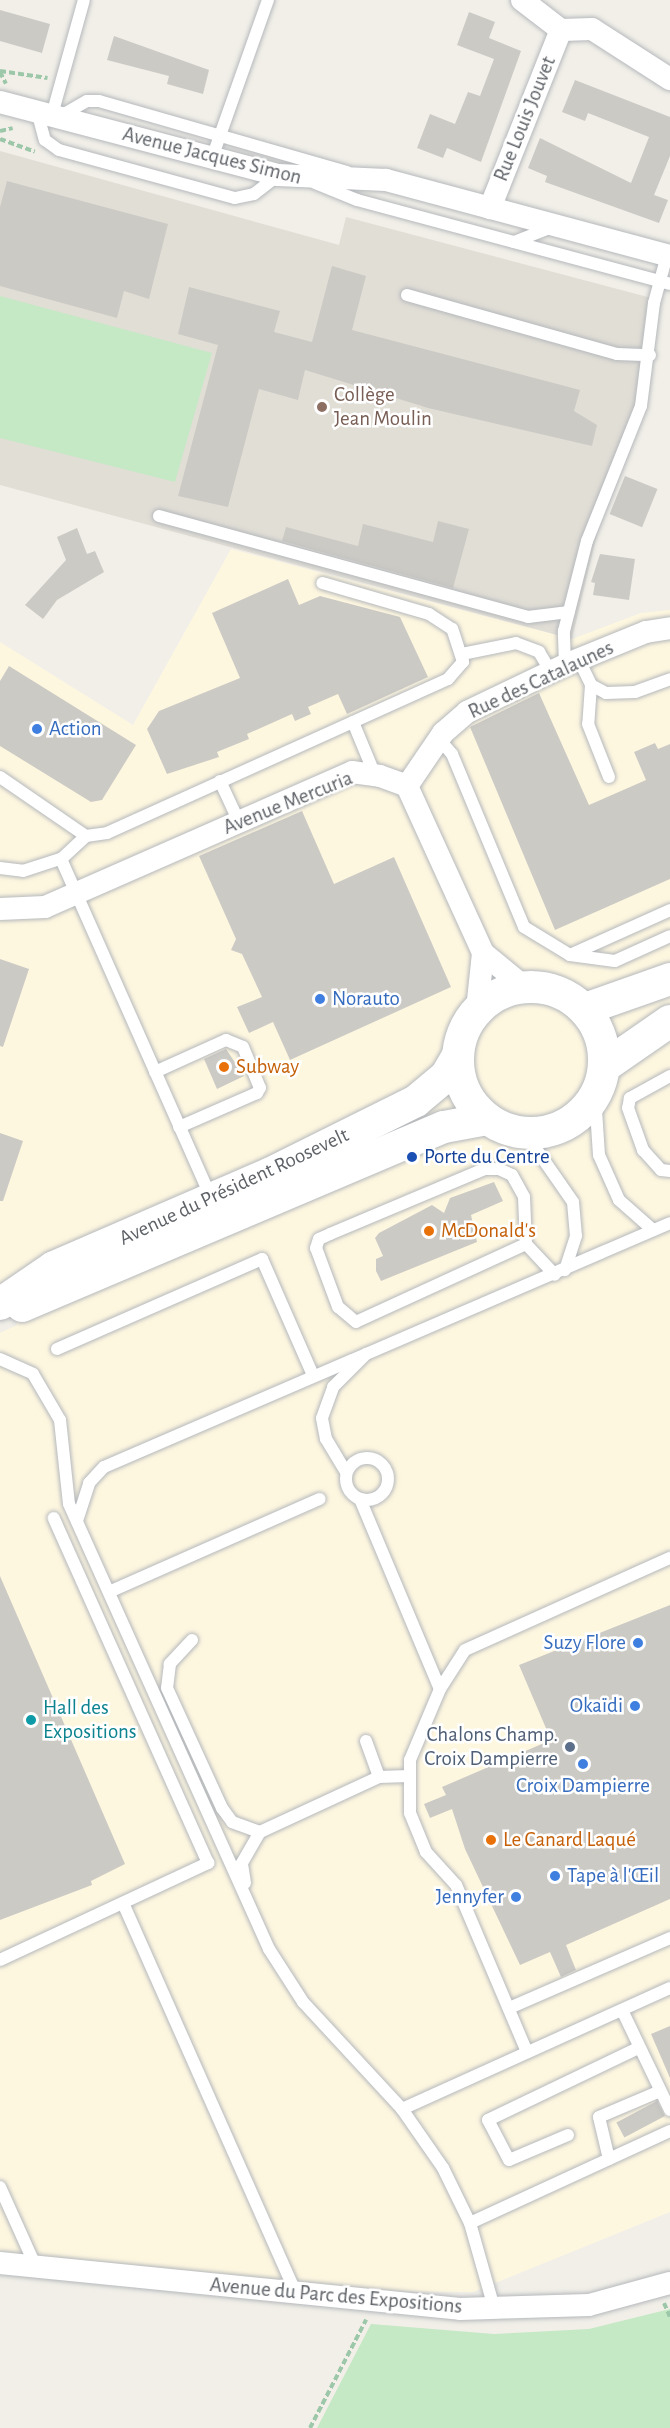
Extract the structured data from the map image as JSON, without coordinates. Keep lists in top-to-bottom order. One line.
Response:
{"streets":{"main road":["Avenue du Président Roosevelt"],"street":["Rue Louis Jouvet","Avenue Jacques Simon","Rue des Catalaunes","Avenue Mercuria","Avenue du Parc des Expositions"]},"crossings":[["Rue Louis Jouvet","Avenue Jacques Simon"],["Rue des Catalaunes","Avenue Mercuria"]],"places":["Collège Jean Moulin","Action","Norauto","Subway","Porte du Centre","McDonald's","Suzy Flore","Okaïdi","Hall des Expositions","Chalons Champ. Croix Dampierre","Croix Dampierre","Le Canard Laqué","Tape à l'Œil","Jennyfer"]}
